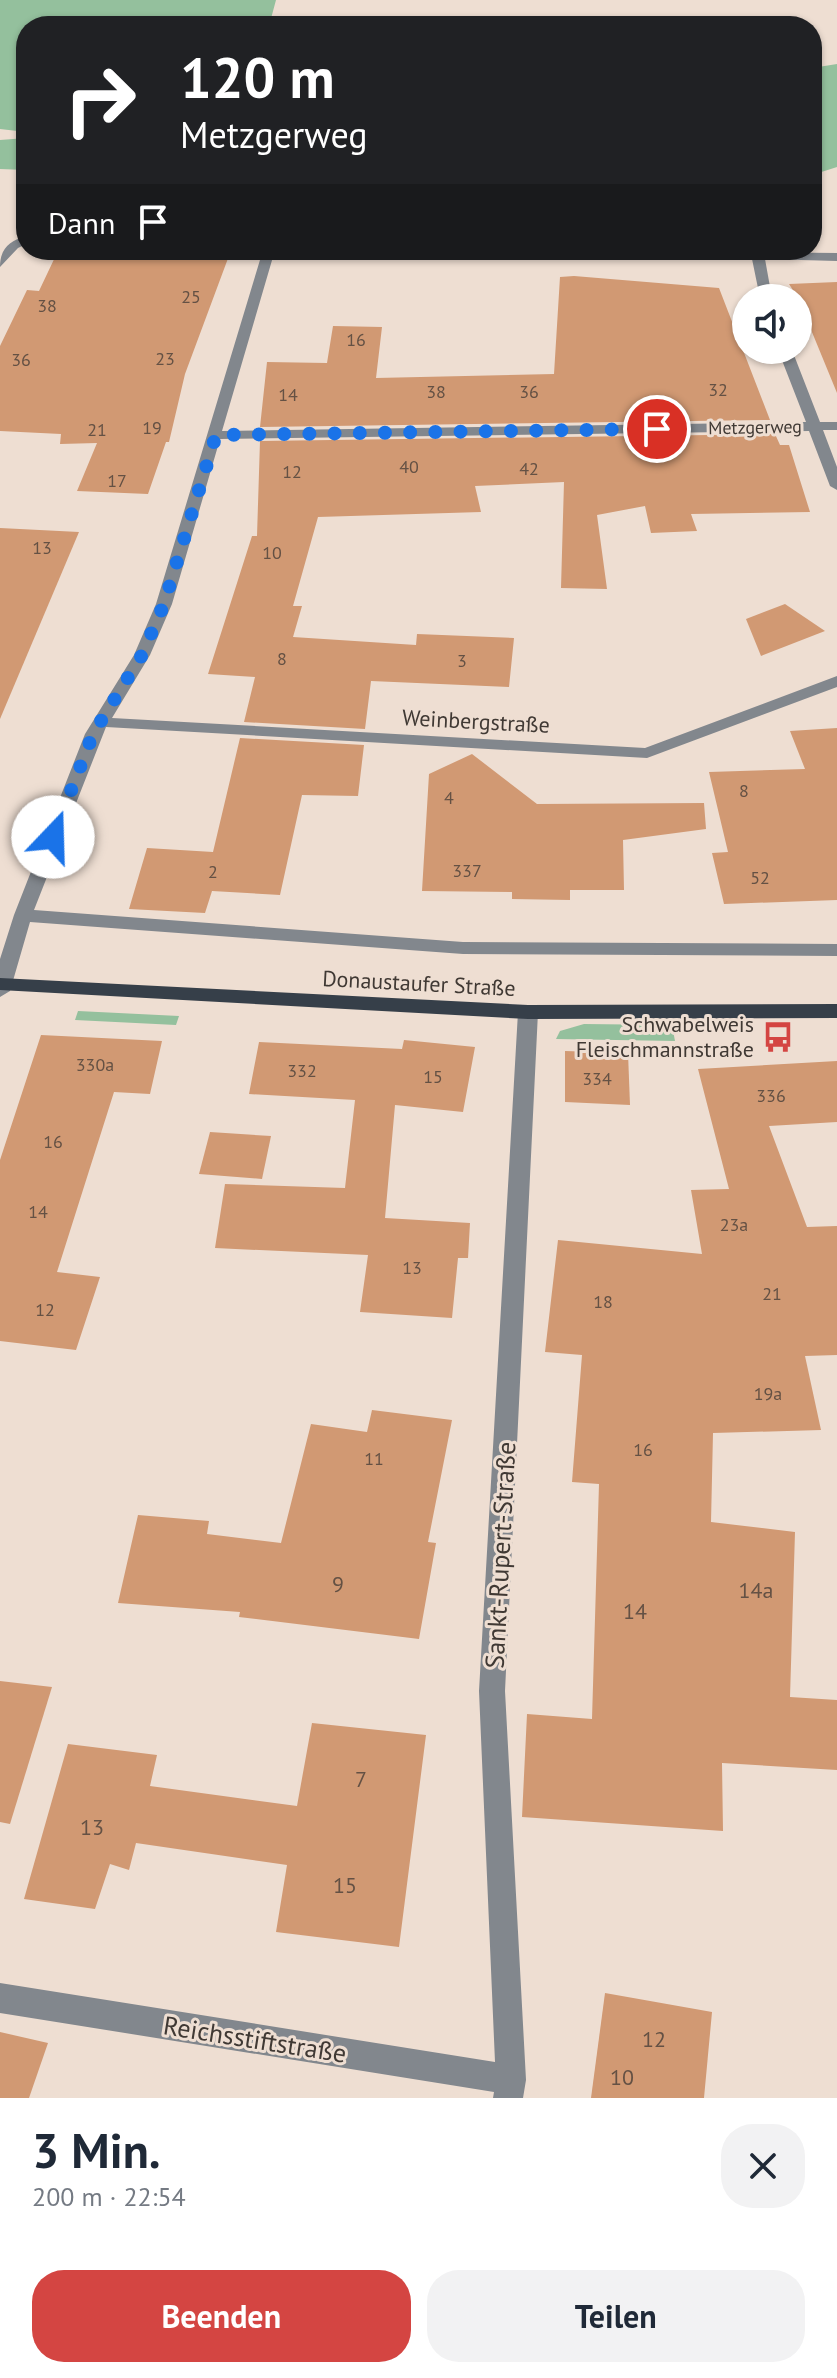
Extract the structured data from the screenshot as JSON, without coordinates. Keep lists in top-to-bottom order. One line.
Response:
{"streets":{"main road":["Donaustaufer Straße"],"street":["Metzgerweg","Weinbergstraße","Sankt-Rupert-Straße","Reichsstiftstraße"]},"crossings":[["Donaustaufer Straße","Sankt-Rupert-Straße"],["Sankt-Rupert-Straße","Reichsstiftstraße"]],"places":{"bus stop":["Schwabelweis Fleischmannstraße"]},"house_numbers":["25","38","16","23","36","32","38","36","14","19","21","40","42","12","17","13","10","8","3","8","4","337","2","52","330a","332","15","334","336","16","14","23a","13","21","18","12","19a","16","11","9","14a","14","7","13","15","12","10"],"page":{"turn":["120 m","Metzgerweg"],"then":"Dann","heading":["3 Min.","200 m · 22:54"],"buttons":["Beenden","Teilen"]}}
